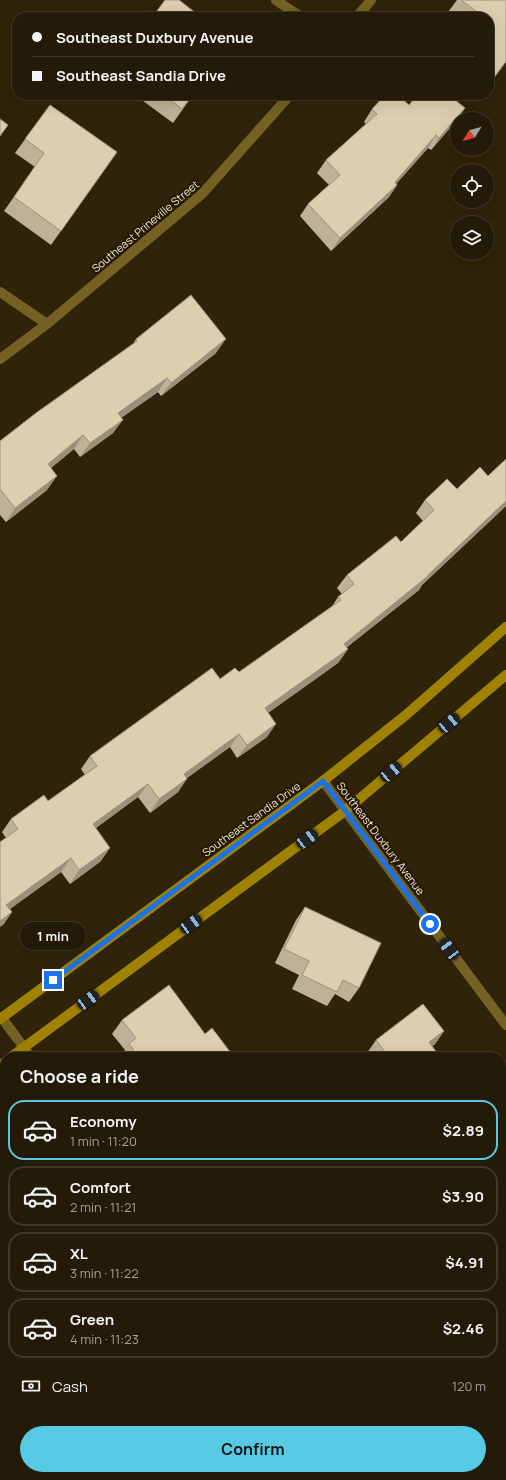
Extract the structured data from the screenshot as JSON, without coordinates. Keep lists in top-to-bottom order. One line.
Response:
{"streets":{"street":["Southeast Prineville Street","Southeast Sandia Drive","Southeast Duxbury Avenue"]},"crossings":[["Southeast Sandia Drive","Southeast Duxbury Avenue"]],"north":"bottom left","page":{"banner":["Southeast Duxbury Avenue","Southeast Sandia Drive"],"bubble":"1 min","heading":"Choose a ride","list":[{"name":"Economy","note":"1 min · 11:20","value":"$2.89"},{"name":"Comfort","note":"2 min · 11:21","value":"$3.90"},{"name":"XL","note":"3 min · 11:22","value":"$4.91"},{"name":"Green","note":"4 min · 11:23","value":"$2.46"}],"pay":["Cash","120 m"],"buttons":"Confirm"}}
